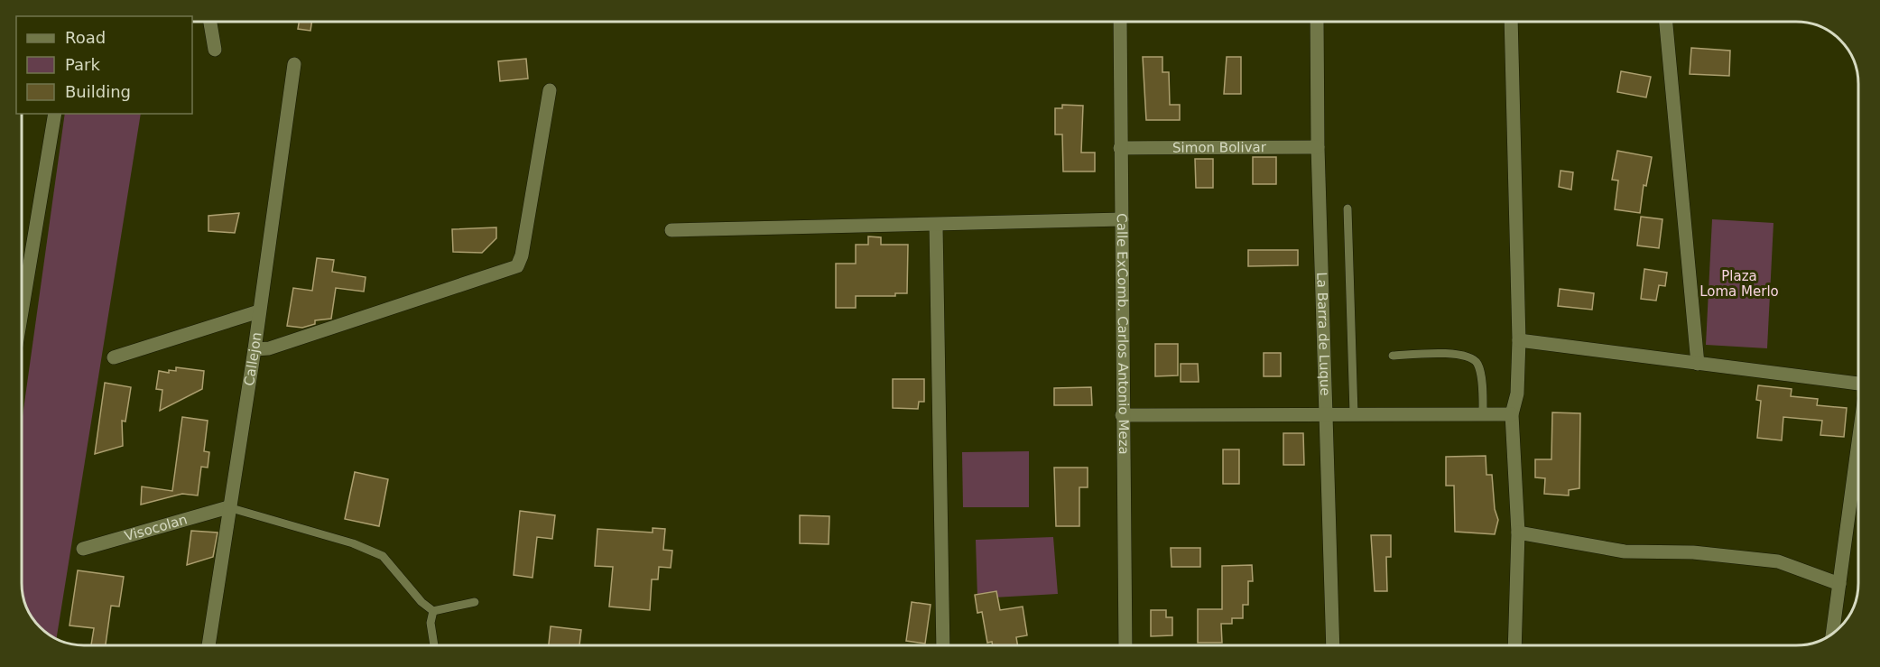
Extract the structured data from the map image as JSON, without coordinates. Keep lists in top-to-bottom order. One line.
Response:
{"streets":{"street":["Simon Bolivar","Calle ExComb. Carlos Antonio Meza","La Barra de Luque","Callejon","Visocolan"]},"crossings":[["Simon Bolivar","Calle ExComb. Carlos Antonio Meza"],["Simon Bolivar","La Barra de Luque"],["Callejon","Visocolan"]],"parks":["Plaza Loma Merlo"],"legend":["Road","Park","Building"]}
